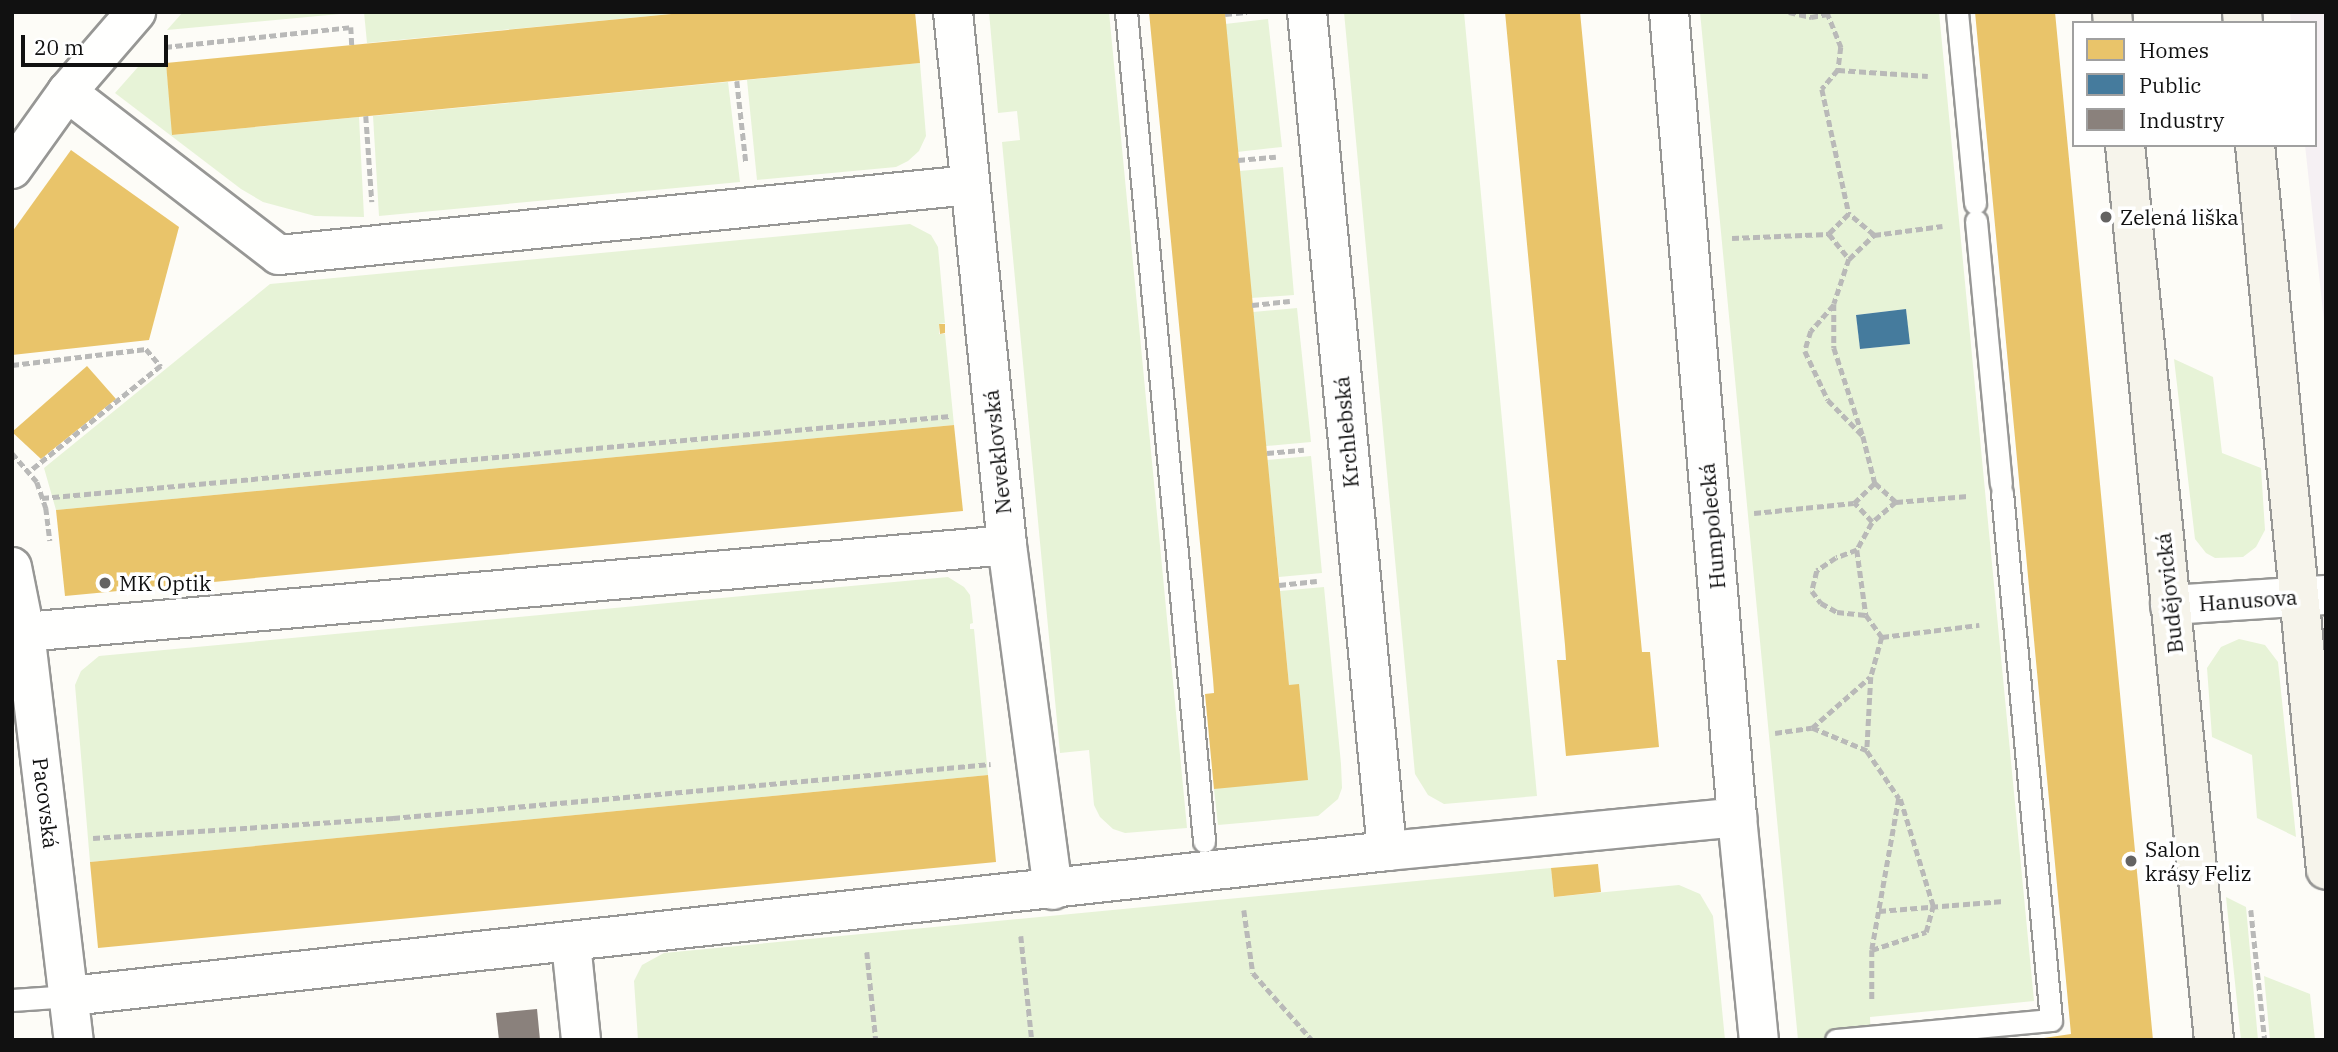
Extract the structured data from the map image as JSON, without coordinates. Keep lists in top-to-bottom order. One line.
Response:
{"streets":{"street":["Krchlebská","Neveklovská","Humpolecká","Budějovická","Hanusova","Pacovská"]},"crossings":[["Budějovická","Hanusova"]],"places":["Zelená liška","MK Optik","Salon krásy Feliz"],"legend":["Homes","Public","Industry"],"scale_bar":"20 m"}
